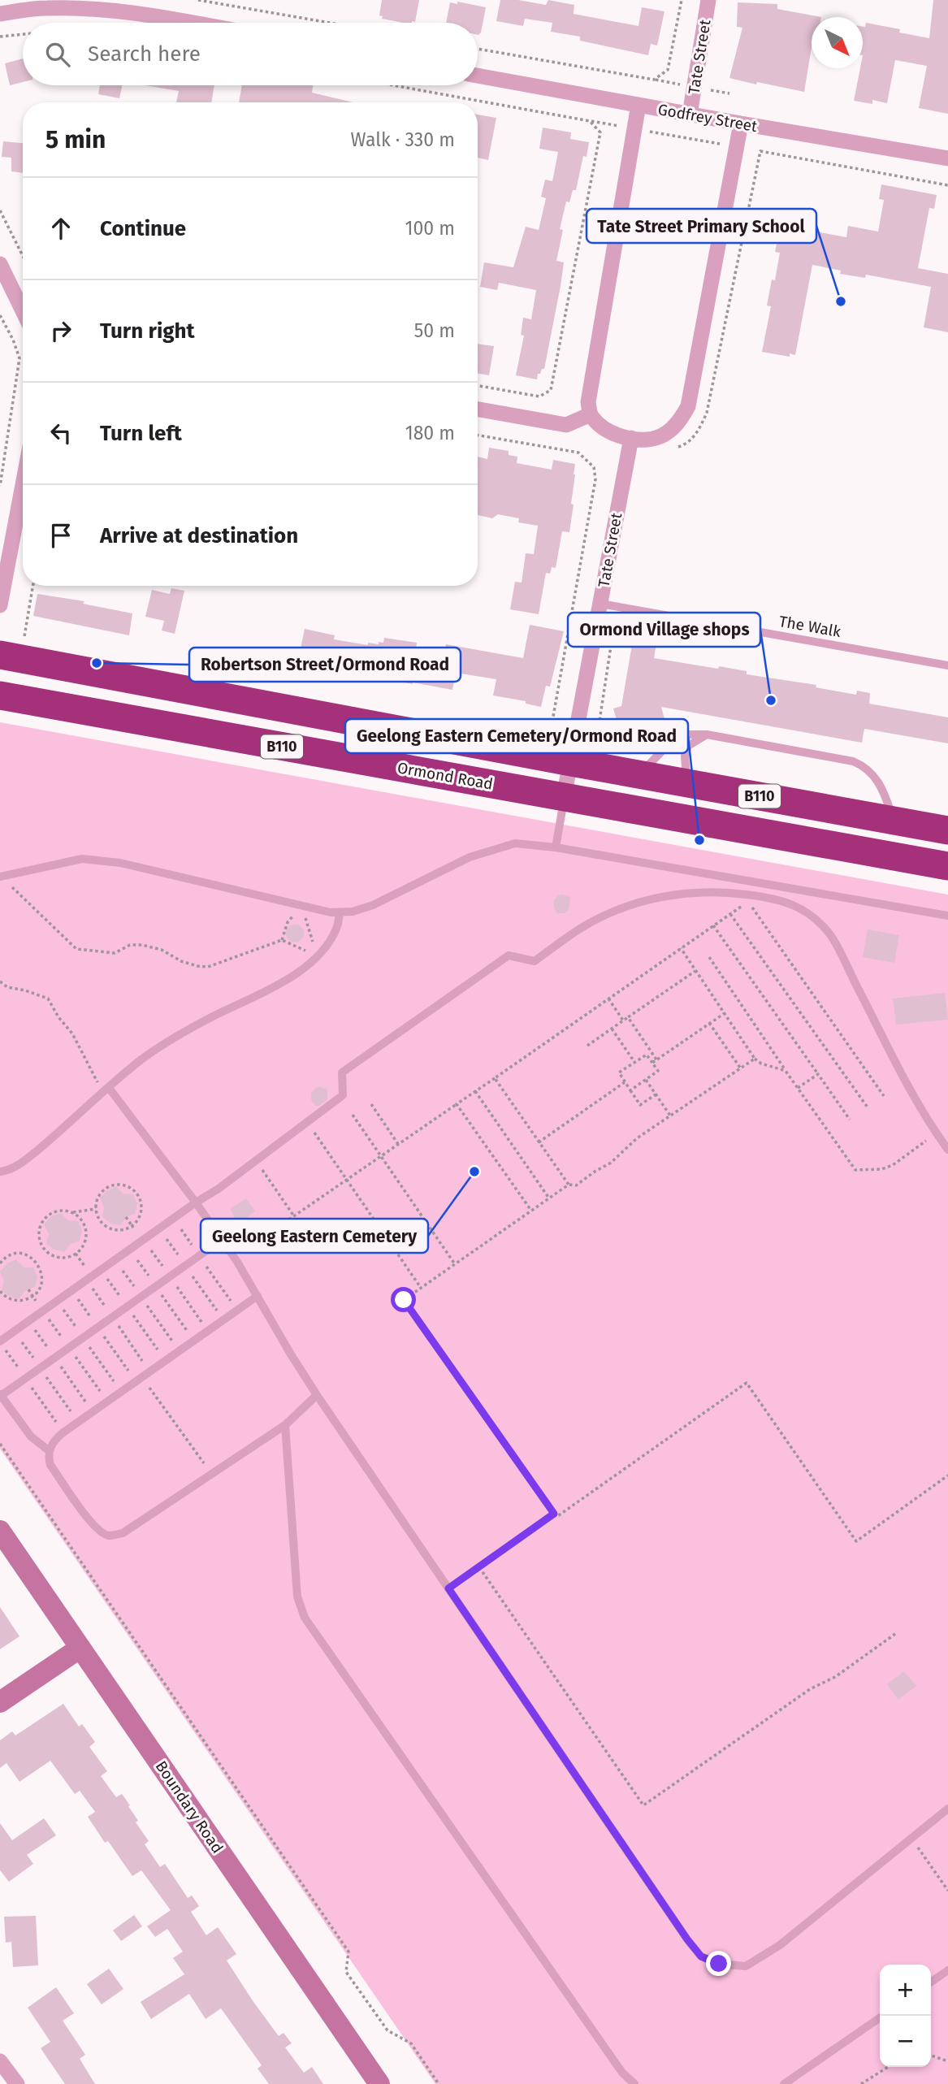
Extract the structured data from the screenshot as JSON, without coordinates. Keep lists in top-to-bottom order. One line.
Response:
{"streets":{"highway":["B110","Ormond Road"],"main road":["Boundary Road"],"street":["Tate Street","Godfrey Street"],"lane":["The Walk"]},"crossings":[["Tate Street","Godfrey Street"],["Tate Street","The Walk"],["Tate Street","Ormond Road"]],"places":["Tate Street Primary School","Robertson Street/Ormond Road","Ormond Village shops","Geelong Eastern Cemetery/Ormond Road","Geelong Eastern Cemetery"],"north":"bottom right","page":{"search":"Search here","heading":["5 min","Walk · 330 m"],"list":[["Continue","100 m"],["Turn right","50 m"],["Turn left","180 m"],"Arrive at destination"],"map_buttons":["+","−"]}}
